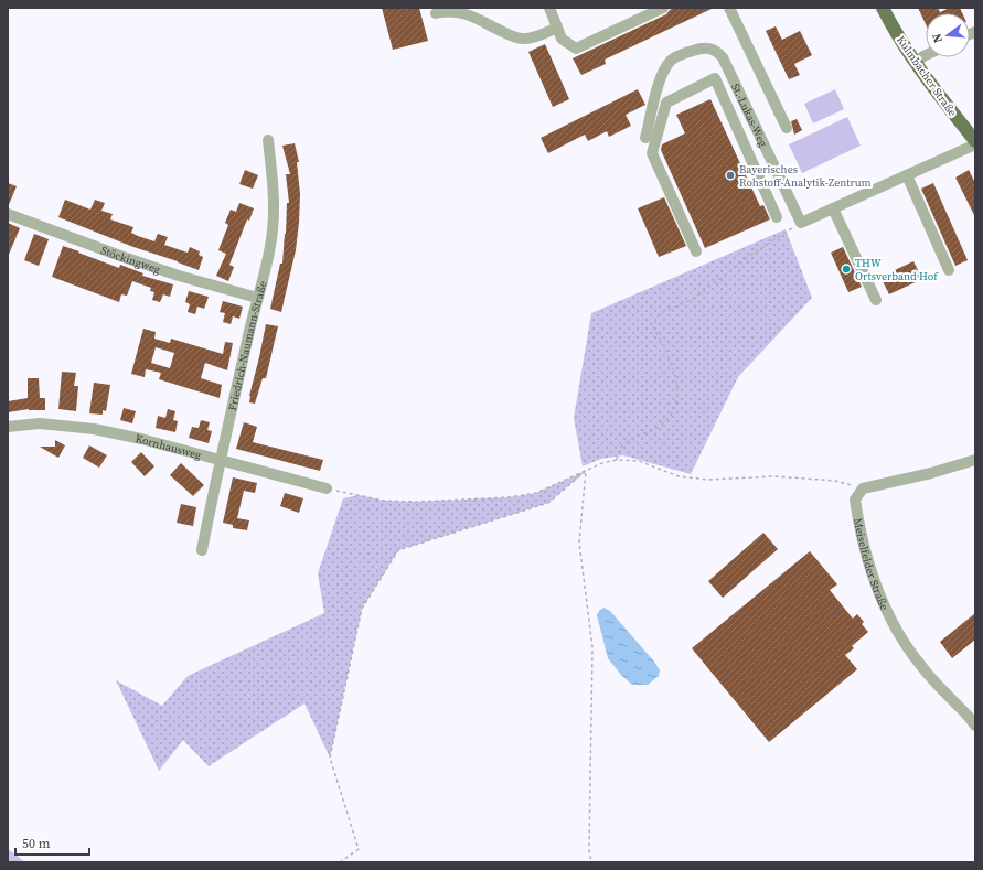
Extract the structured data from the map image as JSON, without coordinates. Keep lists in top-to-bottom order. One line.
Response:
{"streets":{"main road":["Kulmbacher Straße"],"street":["St.-Lukas-Weg","Stöckingweg","Friedrich-Naumann-Straße","Kornhausweg","Meiselfelder Straße"]},"crossings":[["Stöckingweg","Friedrich-Naumann-Straße"],["Friedrich-Naumann-Straße","Kornhausweg"]],"places":["Bayerisches Rohstoff-Analytik-Zentrum","THW Ortsverband Hof"],"scale_bar":"50 m","north":"left"}
